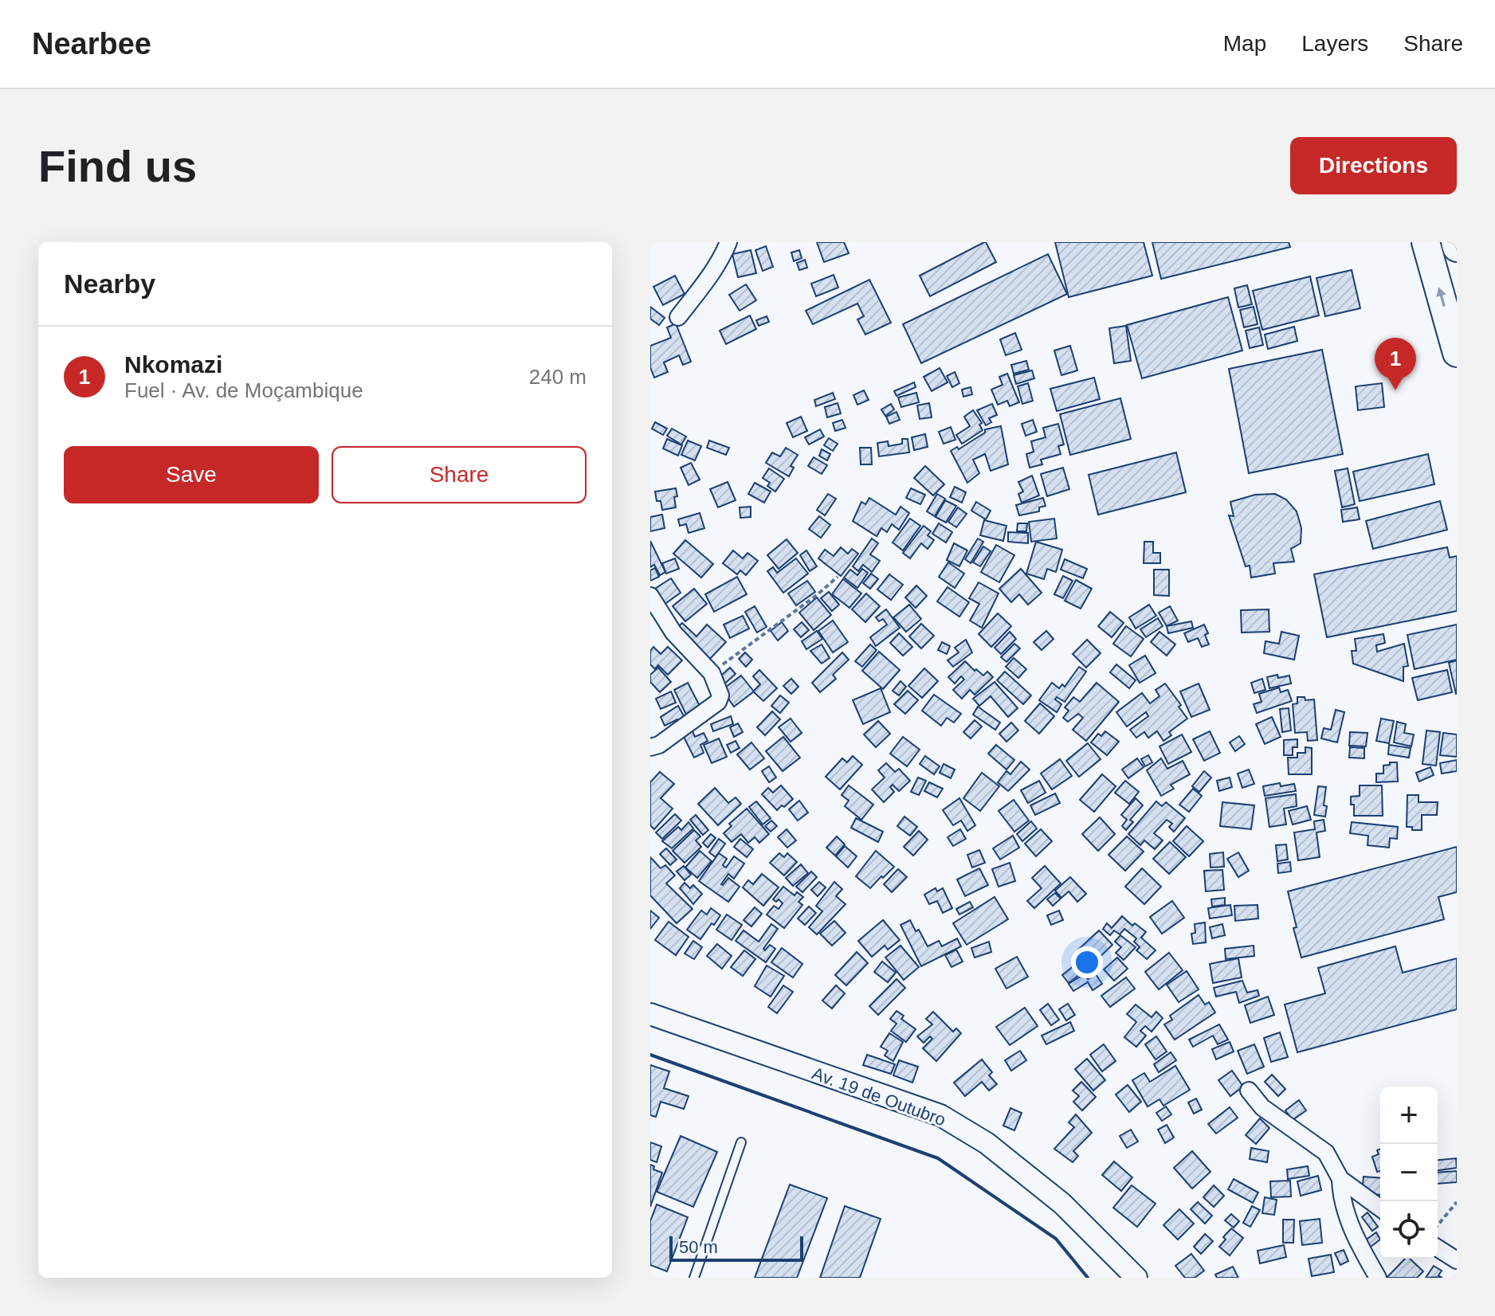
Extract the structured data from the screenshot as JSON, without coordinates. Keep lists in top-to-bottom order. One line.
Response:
{"streets":{"street":["Av. 19 de Outubro"]},"scale_bar":"50 m","page":{"header":"Nearbee","nav":["Map","Layers","Share"],"buttons":["Directions",["Save","Share"]],"title":"Find us","heading":"Nearby","list":[{"mark":"1","name":"Nkomazi","note":"Fuel · Av. de Moçambique","value":"240 m"}],"pins":"1","map_buttons":["+","−"],"scale":"50 m"}}
